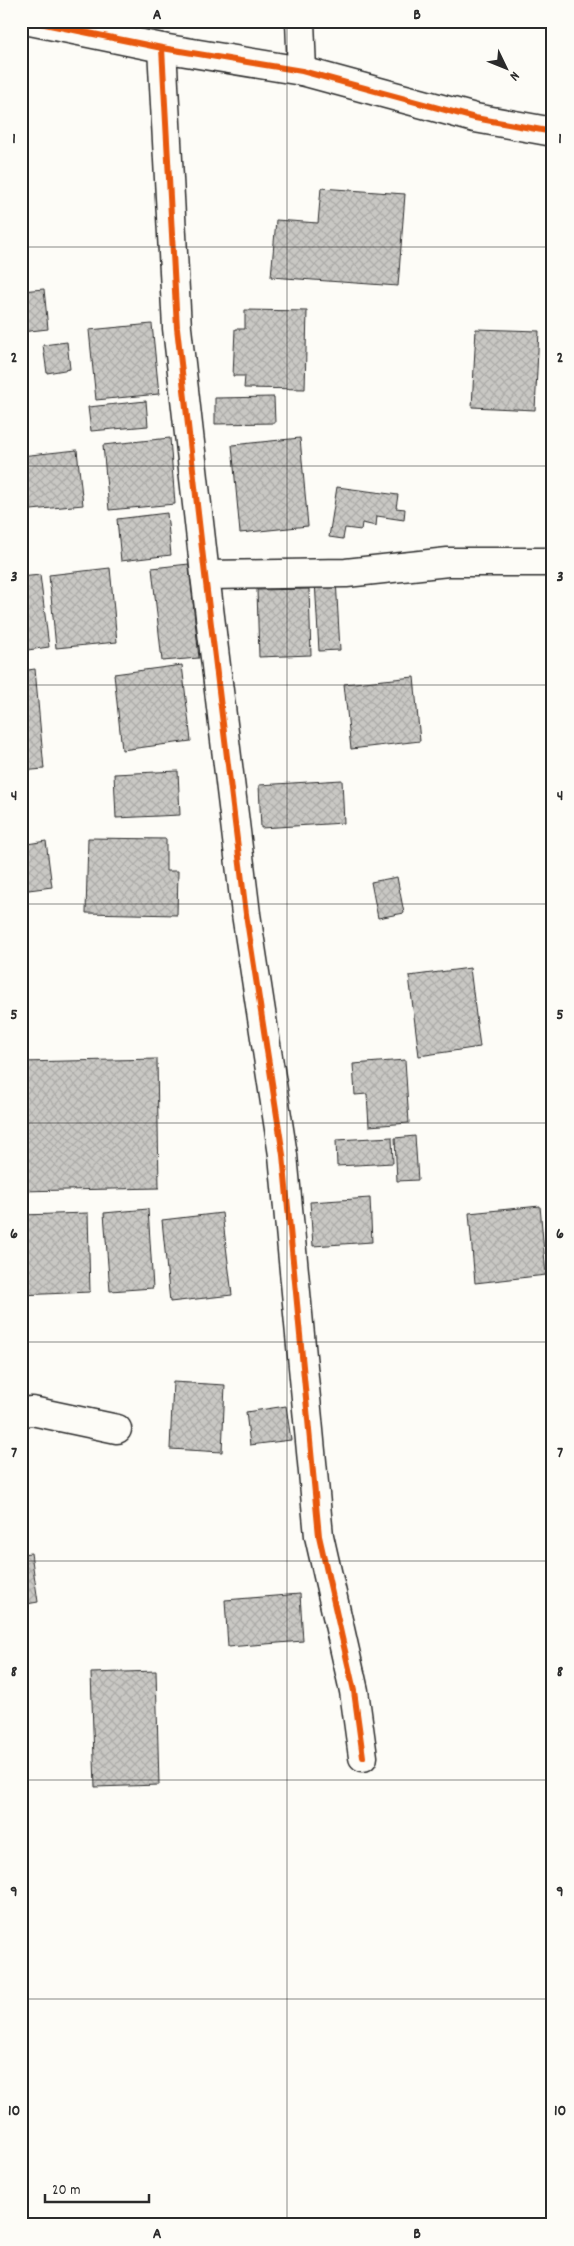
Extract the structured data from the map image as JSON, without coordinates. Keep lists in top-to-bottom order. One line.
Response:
{"scale_bar":"20 m","north":"bottom right","grid":{"columns":["A","B"],"rows":["1","2","3","4","5","6","7","8","9","10"]}}
